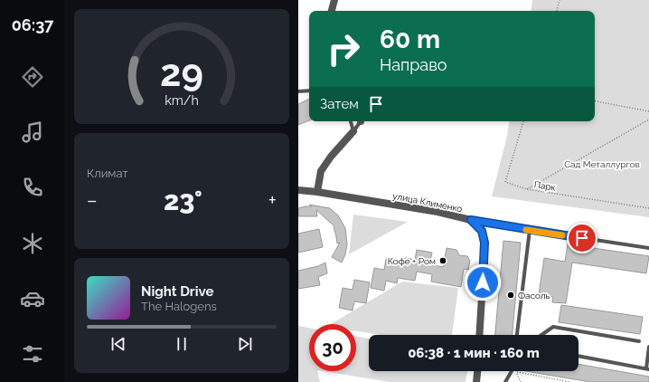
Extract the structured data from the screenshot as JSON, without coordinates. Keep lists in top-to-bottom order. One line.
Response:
{"streets":{"street":["улица Клименко"],"path":["Парк"]},"parks":["Сад Металлургов"],"places":["Кофе + Ром","Фасоль"],"page":{"tabs":"06:37","turn":["60 m","Направо"],"then":"Затем","tile":"Климат","heat":["−","23°","+"],"song":["Night Drive","The Halogens"],"limit":"30","trip":"06:38 · 1 мин · 160 m","gauge":["29","km/h"]}}
